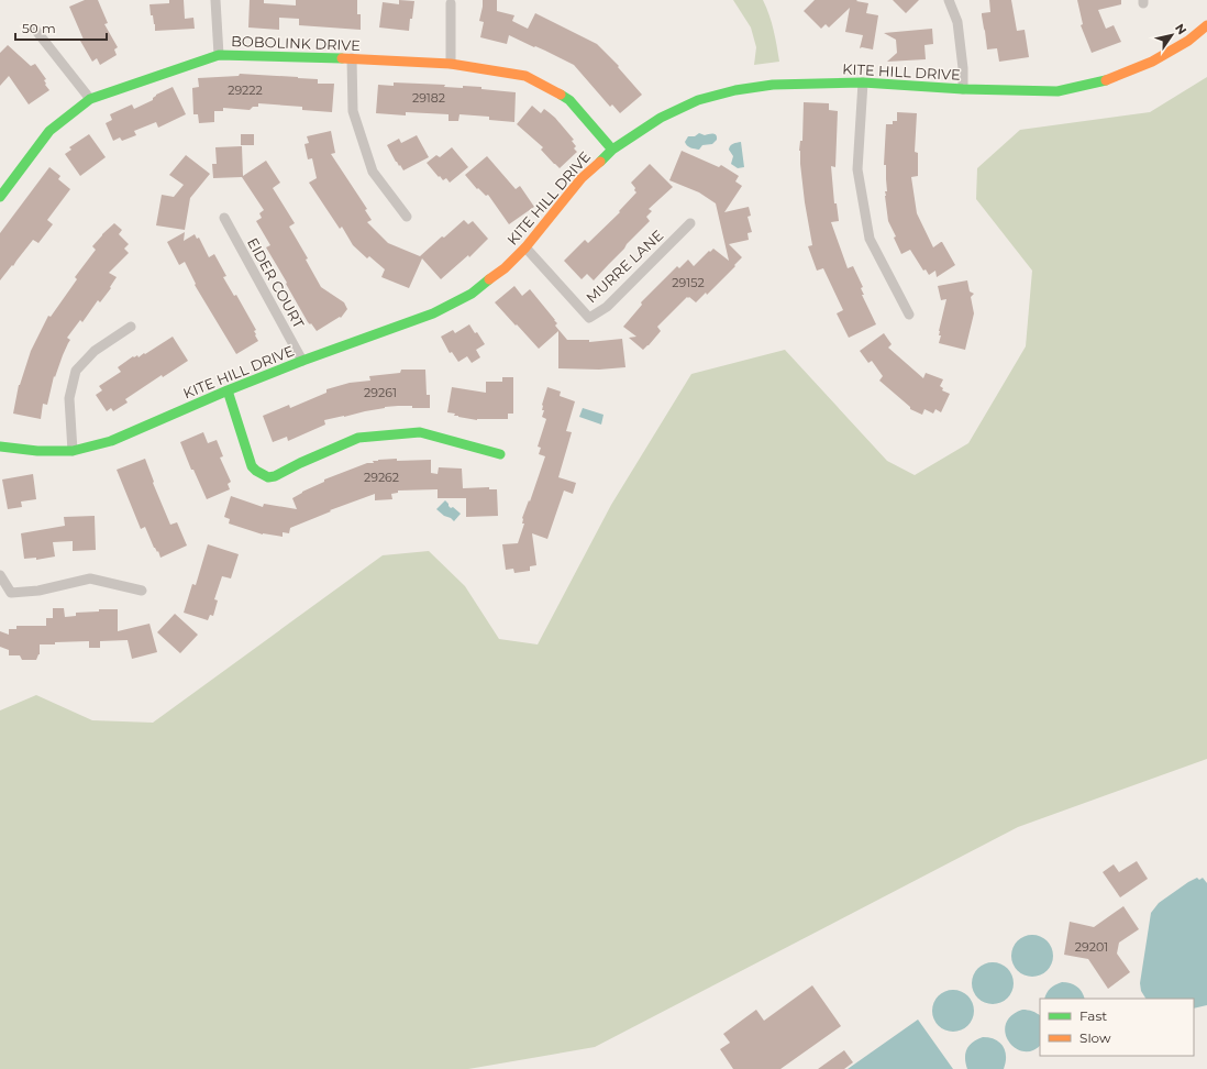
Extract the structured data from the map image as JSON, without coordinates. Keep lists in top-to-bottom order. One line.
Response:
{"streets":{"street":["BOBOLINK DRIVE","KITE HILL DRIVE","MURRE LANE","EIDER COURT"]},"crossings":[["BOBOLINK DRIVE","KITE HILL DRIVE"],["KITE HILL DRIVE","MURRE LANE"],["KITE HILL DRIVE","EIDER COURT"]],"house_numbers":["29222","29182","29152","29261","29262","29201"],"legend":["Fast","Slow"],"scale_bar":"50 m","north":"top right"}
